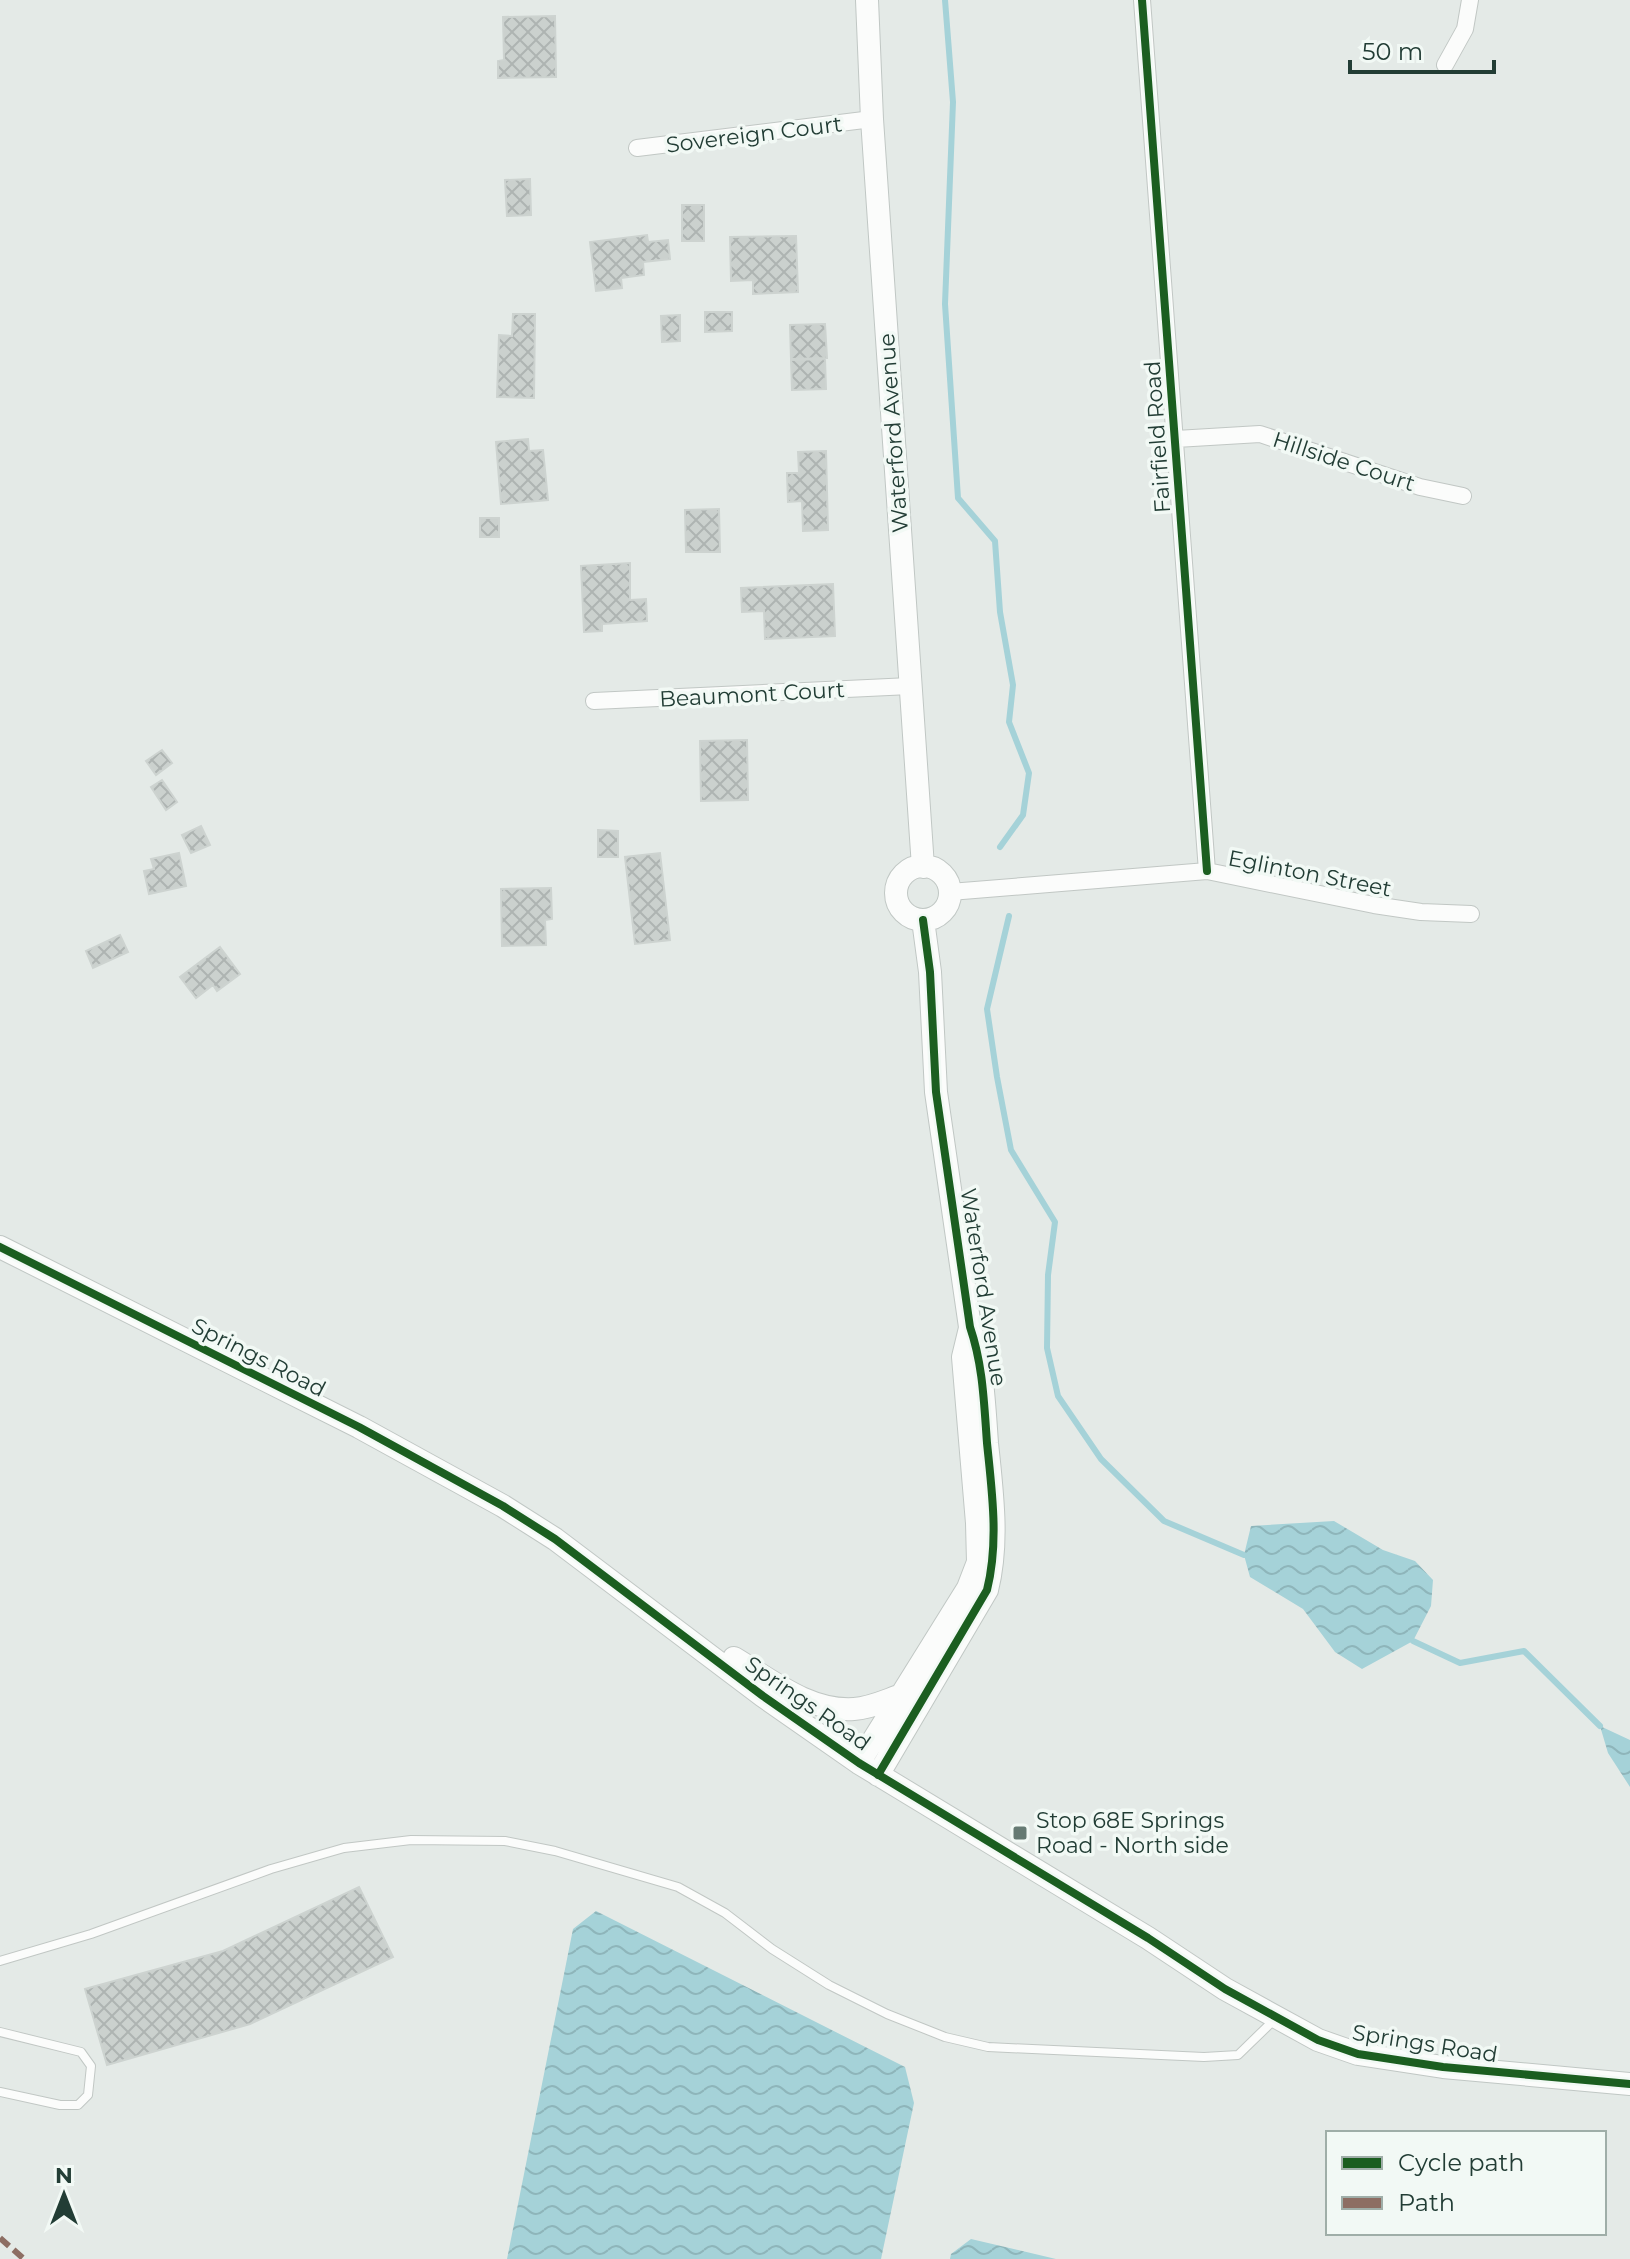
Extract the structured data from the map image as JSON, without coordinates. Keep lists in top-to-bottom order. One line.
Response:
{"streets":{"street":["Sovereign Court","Waterford Avenue","Fairfield Road","Hillside Court","Beaumont Court","Eglinton Street","Springs Road"]},"crossings":[["Sovereign Court","Waterford Avenue"],["Waterford Avenue","Beaumont Court"],["Waterford Avenue","Eglinton Street"],["Waterford Avenue","Springs Road"],["Fairfield Road","Hillside Court"],["Fairfield Road","Eglinton Street"]],"places":{"transit":["Stop 68E Springs Road - North side"]},"legend":["Cycle path","Path"],"scale_bar":"50 m","north":"top"}
